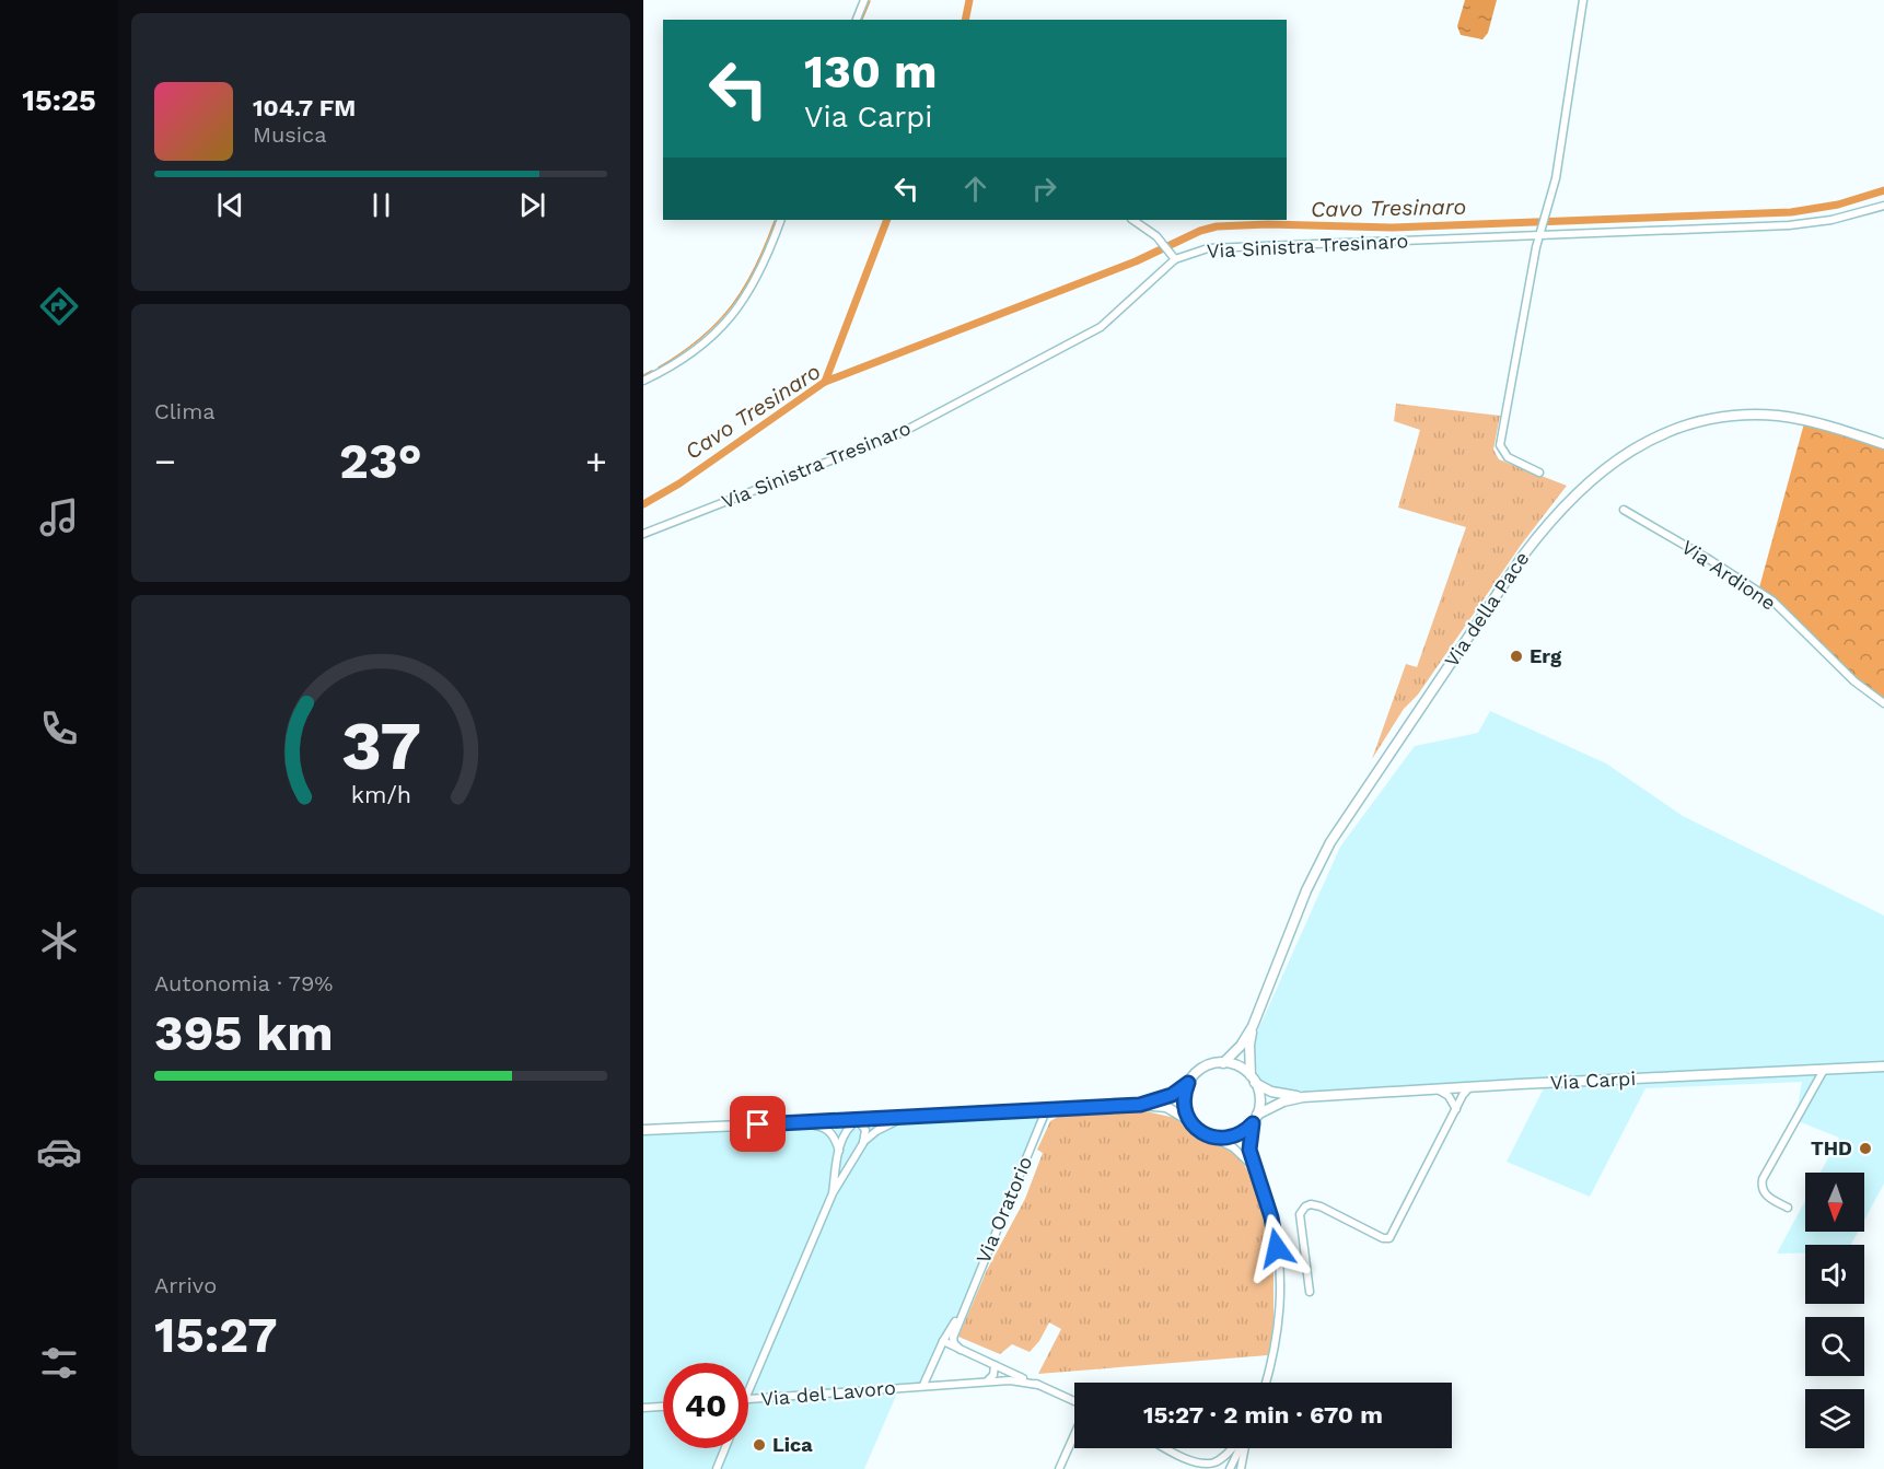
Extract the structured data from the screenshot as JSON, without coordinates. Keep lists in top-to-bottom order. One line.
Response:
{"streets":{"main road":["Via della Pace","Via Carpi"],"street":["Via Sinistra Tresinaro","Via Ardione","Via Oratorio","Via del Lavoro"]},"crossings":[["Via della Pace","Via Carpi"],["Via Oratorio","Via del Lavoro"]],"water":["Cavo Tresinaro"],"places":["Erg","THD","Lica"],"north":"bottom","page":{"tabs":"15:25","turn":["130 m","Via Carpi"],"song":["104.7 FM","Musica"],"tile":["Clima",["Autonomia · 79%","395 km"],["Arrivo","15:27"]],"heat":["−","23°","+"],"limit":"40","trip":"15:27 · 2 min · 670 m","gauge":["37","km/h"]}}
